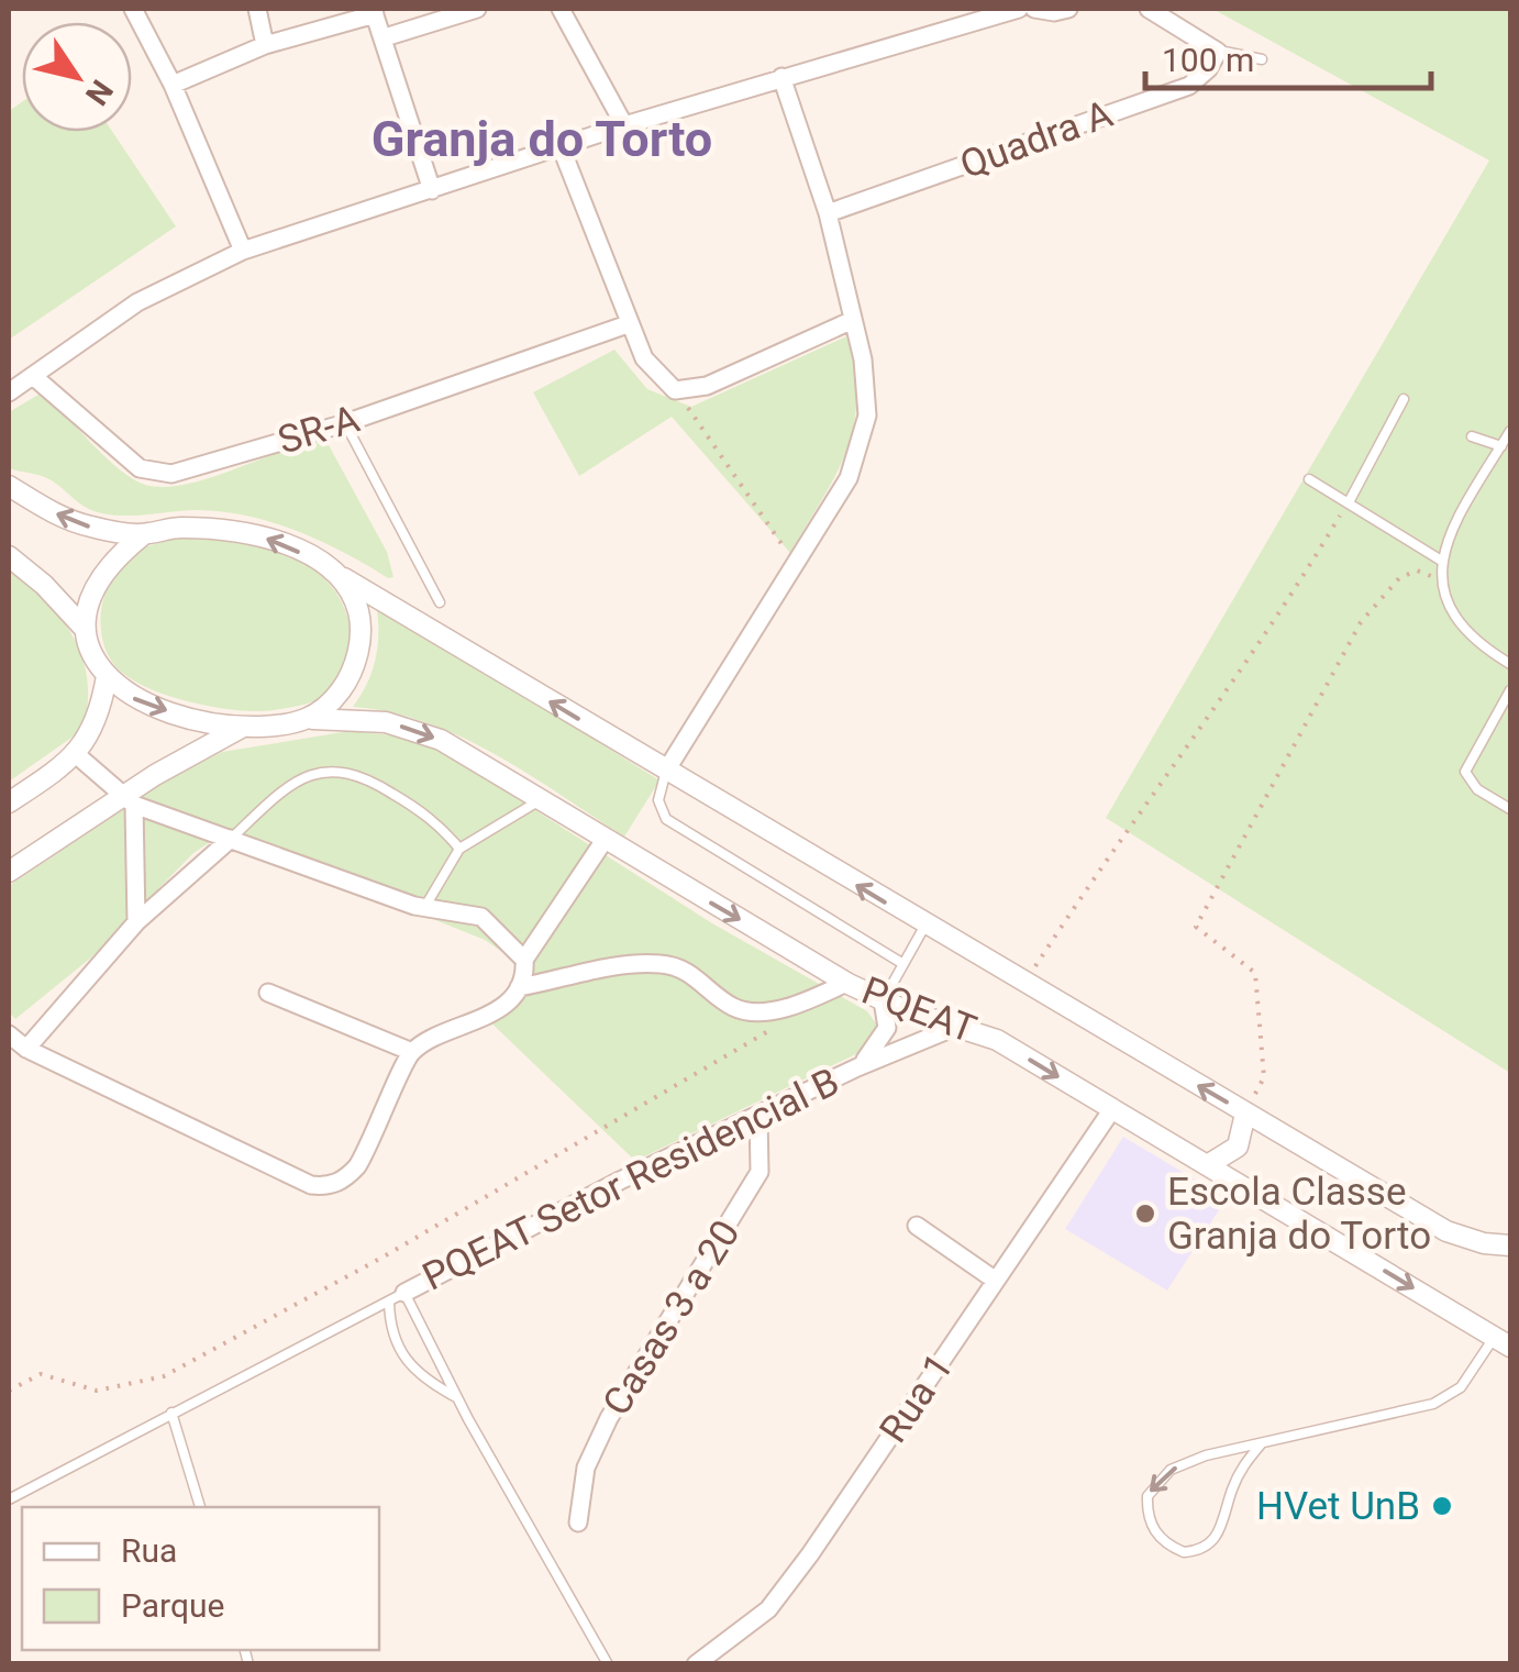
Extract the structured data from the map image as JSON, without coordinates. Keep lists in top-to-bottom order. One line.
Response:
{"streets":{"street":["Quadra A","SR-A","PQEAT","PQEAT Setor Residencial B","Casas 3 a 20","Rua 1"]},"crossings":[["PQEAT","PQEAT Setor Residencial B"],["PQEAT","Rua 1"],["PQEAT Setor Residencial B","Casas 3 a 20"]],"districts":["Granja do Torto"],"places":["Escola Classe Granja do Torto","HVet UnB"],"legend":["Rua","Parque"],"scale_bar":"100 m","north":"bottom right"}
